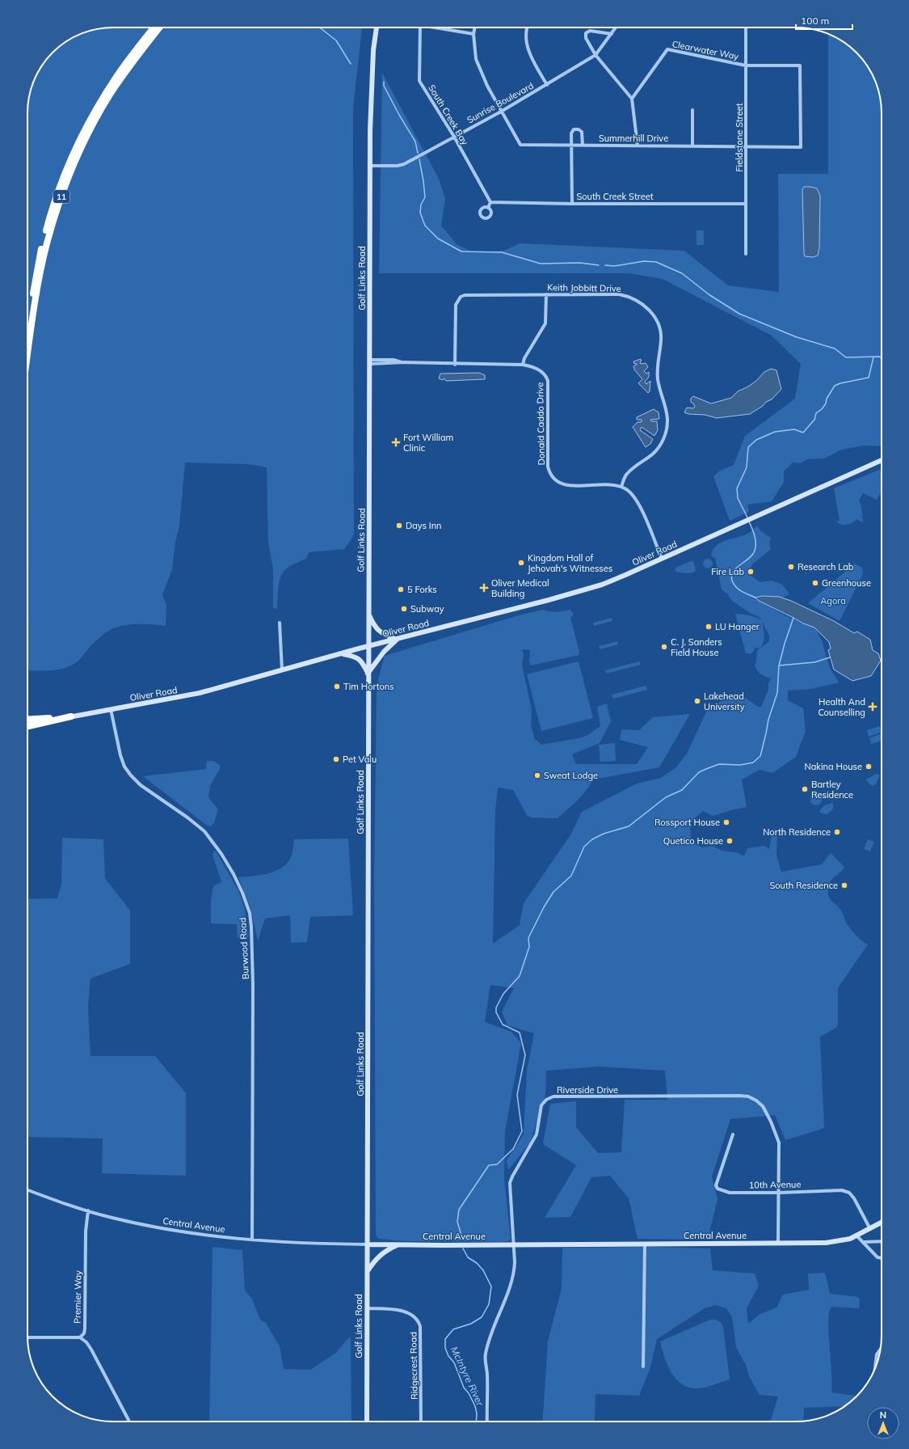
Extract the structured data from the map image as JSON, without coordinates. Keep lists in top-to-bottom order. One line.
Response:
{"streets":{"highway":["11"],"main road":["Golf Links Road","Oliver Road","Central Avenue"],"street":["Clearwater Way","Sunrise Boulevard","South Creek Bay","Fieldstone Street","Summerhill Drive","South Creek Street","Keith Jobbitt Drive","Donald Caddo Drive","Burwood Road","Riverside Drive","10th Avenue","Premier Way","Ridgecrest Road"]},"crossings":[["Clearwater Way","Fieldstone Street"],["Clearwater Way","Summerhill Drive"],["Sunrise Boulevard","South Creek Bay"],["Sunrise Boulevard","Summerhill Drive"],["Sunrise Boulevard","Golf Links Road"],["South Creek Bay","Summerhill Drive"],["South Creek Bay","South Creek Street"],["Fieldstone Street","Summerhill Drive"],["Fieldstone Street","South Creek Street"],["Golf Links Road","Donald Caddo Drive"],["Golf Links Road","Oliver Road"],["Golf Links Road","Central Avenue"],["Golf Links Road","Ridgecrest Road"],["Keith Jobbitt Drive","Donald Caddo Drive"],["Oliver Road","Burwood Road"],["Burwood Road","Central Avenue"],["Riverside Drive","10th Avenue"],["Riverside Drive","Central Avenue"],["10th Avenue","Central Avenue"],["Central Avenue","Premier Way"]],"water":["McIntyre River"],"parks":["Agora"],"places":{"health":["Fort William Clinic","Oliver Medical Building","Health And Counselling"],"other":["Days Inn","Kingdom Hall of Jehovah's Witnesses","Research Lab","Fire Lab","Greenhouse","5 Forks","Subway","LU Hanger","C. J. Sanders Field House","Tim Hortons","Lakehead University","Pet Valu","Nakina House","Sweat Lodge","Bartley Residence","Rossport House","North Residence","Quetico House","South Residence"]},"scale_bar":"100 m","north":"top"}
